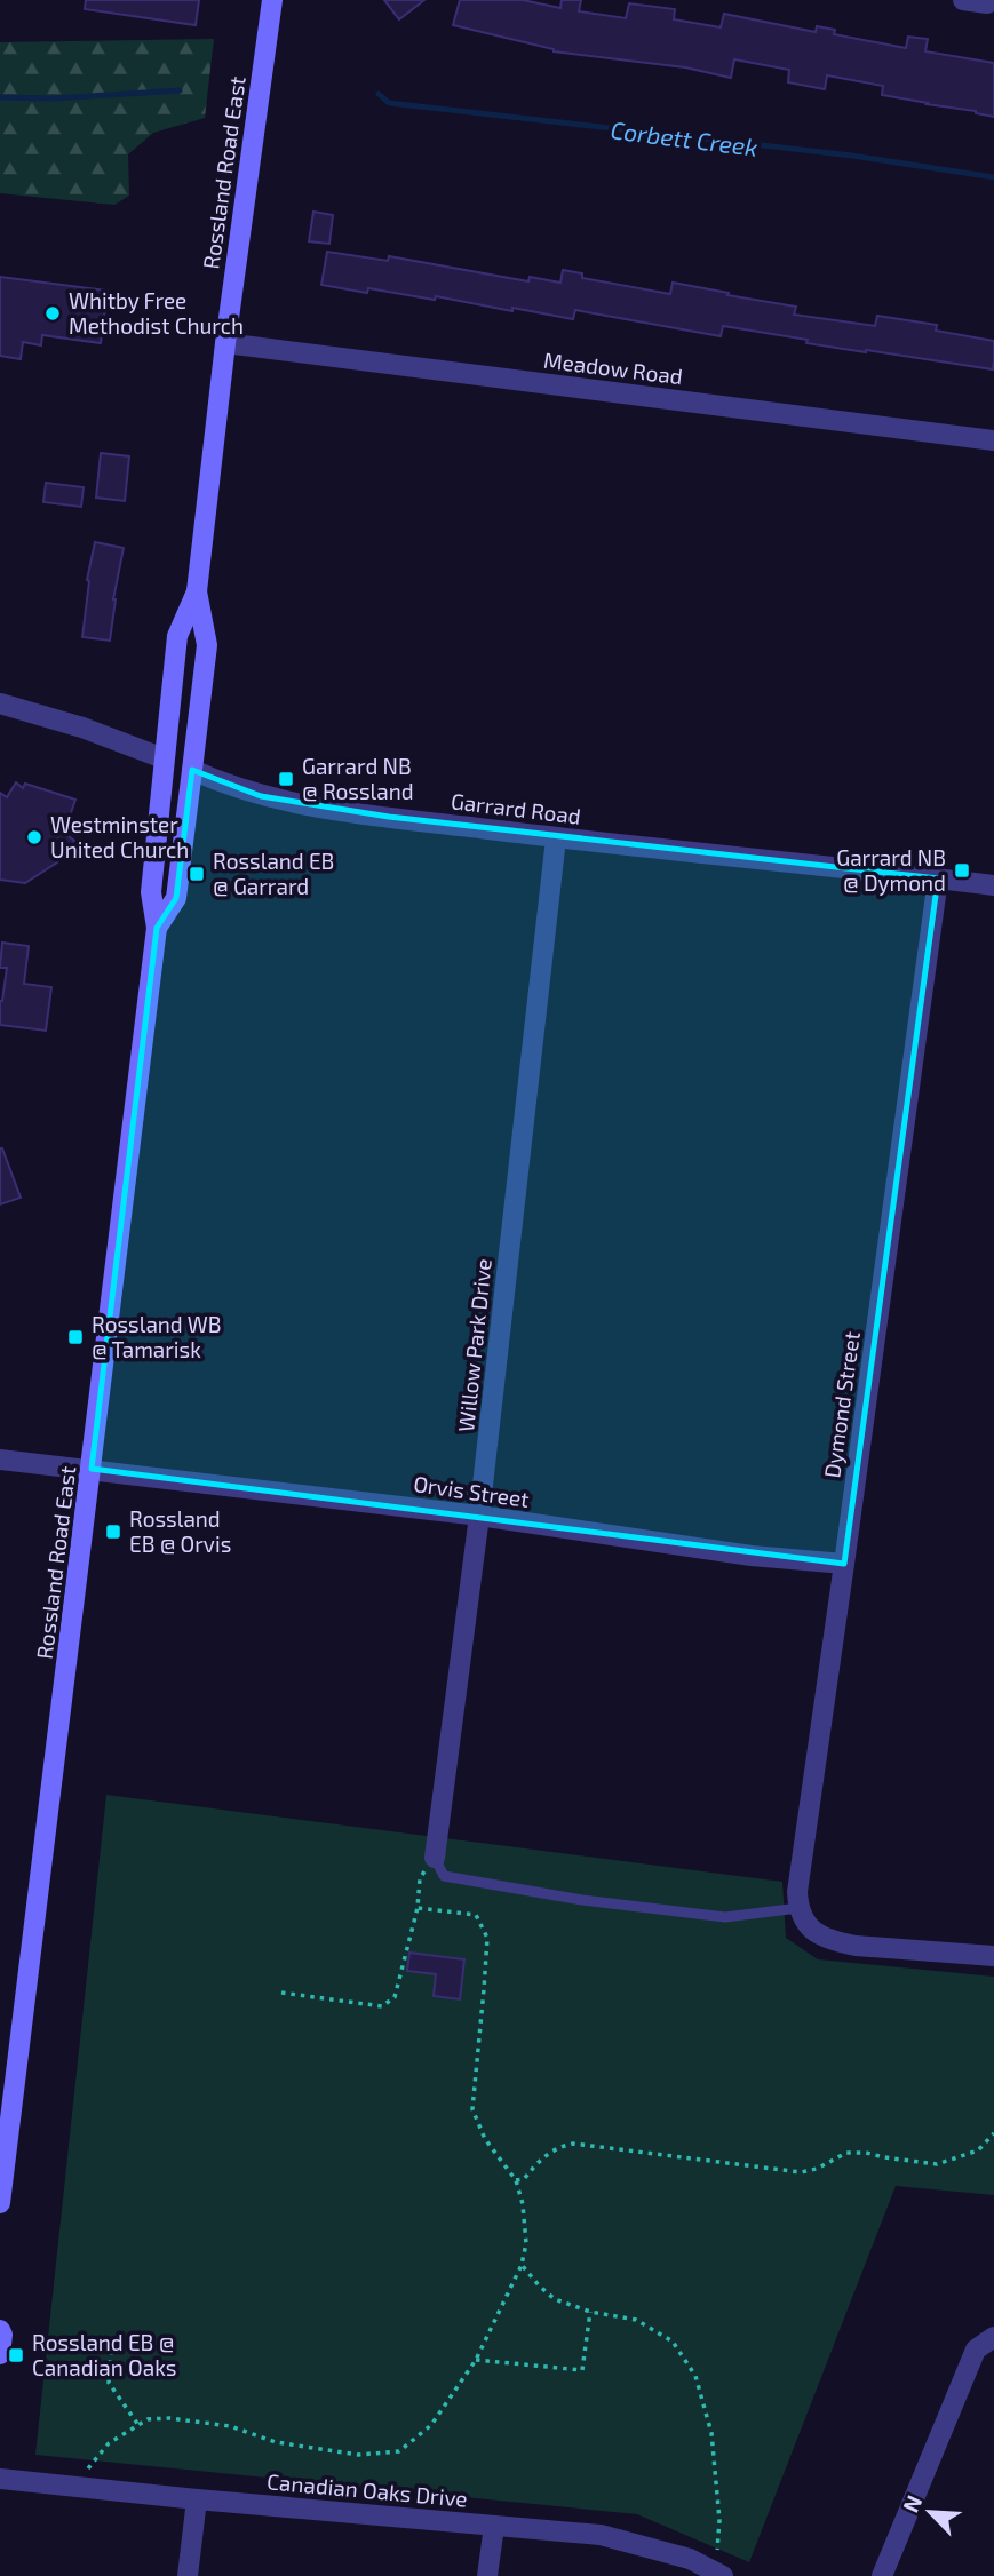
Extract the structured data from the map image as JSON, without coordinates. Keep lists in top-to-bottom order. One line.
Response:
{"streets":{"main road":["Rossland Road East"],"street":["Meadow Road","Garrard Road","Willow Park Drive","Dymond Street","Orvis Street","Canadian Oaks Drive"]},"crossings":[["Rossland Road East","Meadow Road"],["Rossland Road East","Garrard Road"],["Rossland Road East","Orvis Street"],["Garrard Road","Willow Park Drive"],["Garrard Road","Dymond Street"],["Willow Park Drive","Orvis Street"],["Dymond Street","Orvis Street"]],"water":["Corbett Creek"],"places":{"other":["Whitby Free Methodist Church","Westminster United Church"],"transit":["Garrard NB @ Rossland","Garrard NB @ Dymond","Rossland EB @ Garrard","Rossland WB @ Tamarisk","Rossland EB @ Orvis","Rossland EB @ Canadian Oaks"]},"north":"top left"}
